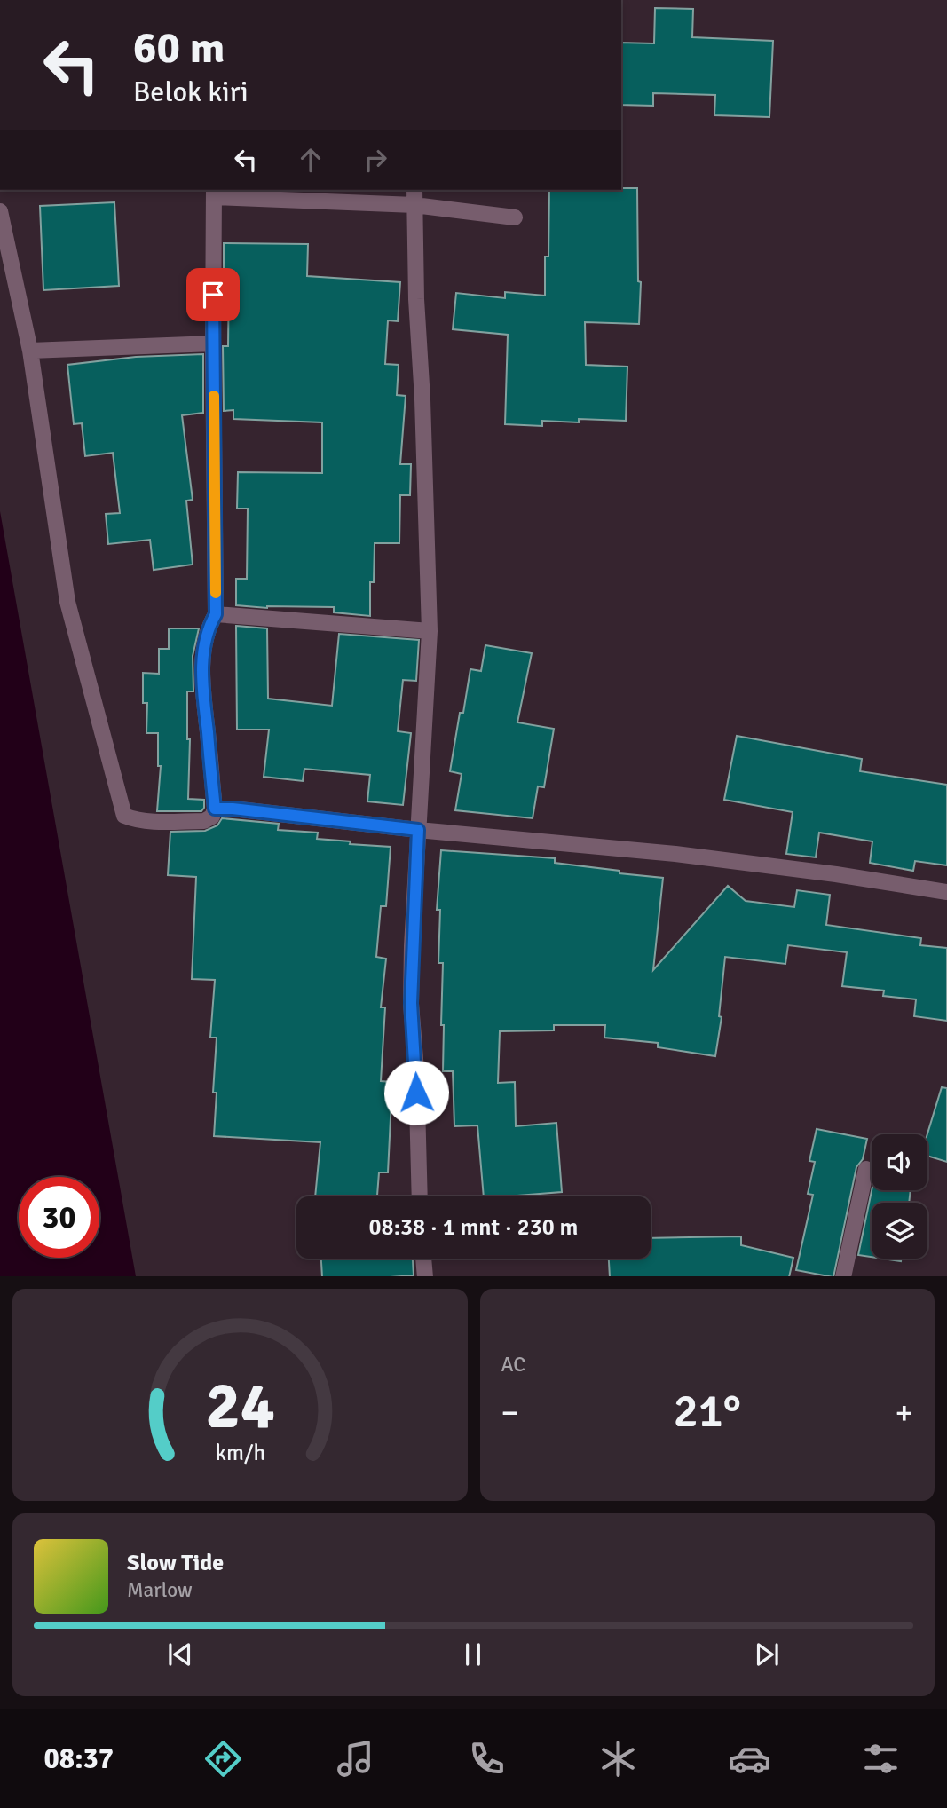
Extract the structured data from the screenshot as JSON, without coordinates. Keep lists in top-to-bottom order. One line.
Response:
{"page":{"turn":["60 m","Belok kiri"],"limit":"30","trip":"08:38 · 1 mnt · 230 m","tile":"AC","heat":["−","21°","+"],"song":["Slow Tide","Marlow"],"tabs":"08:37","gauge":["24","km/h"]}}
